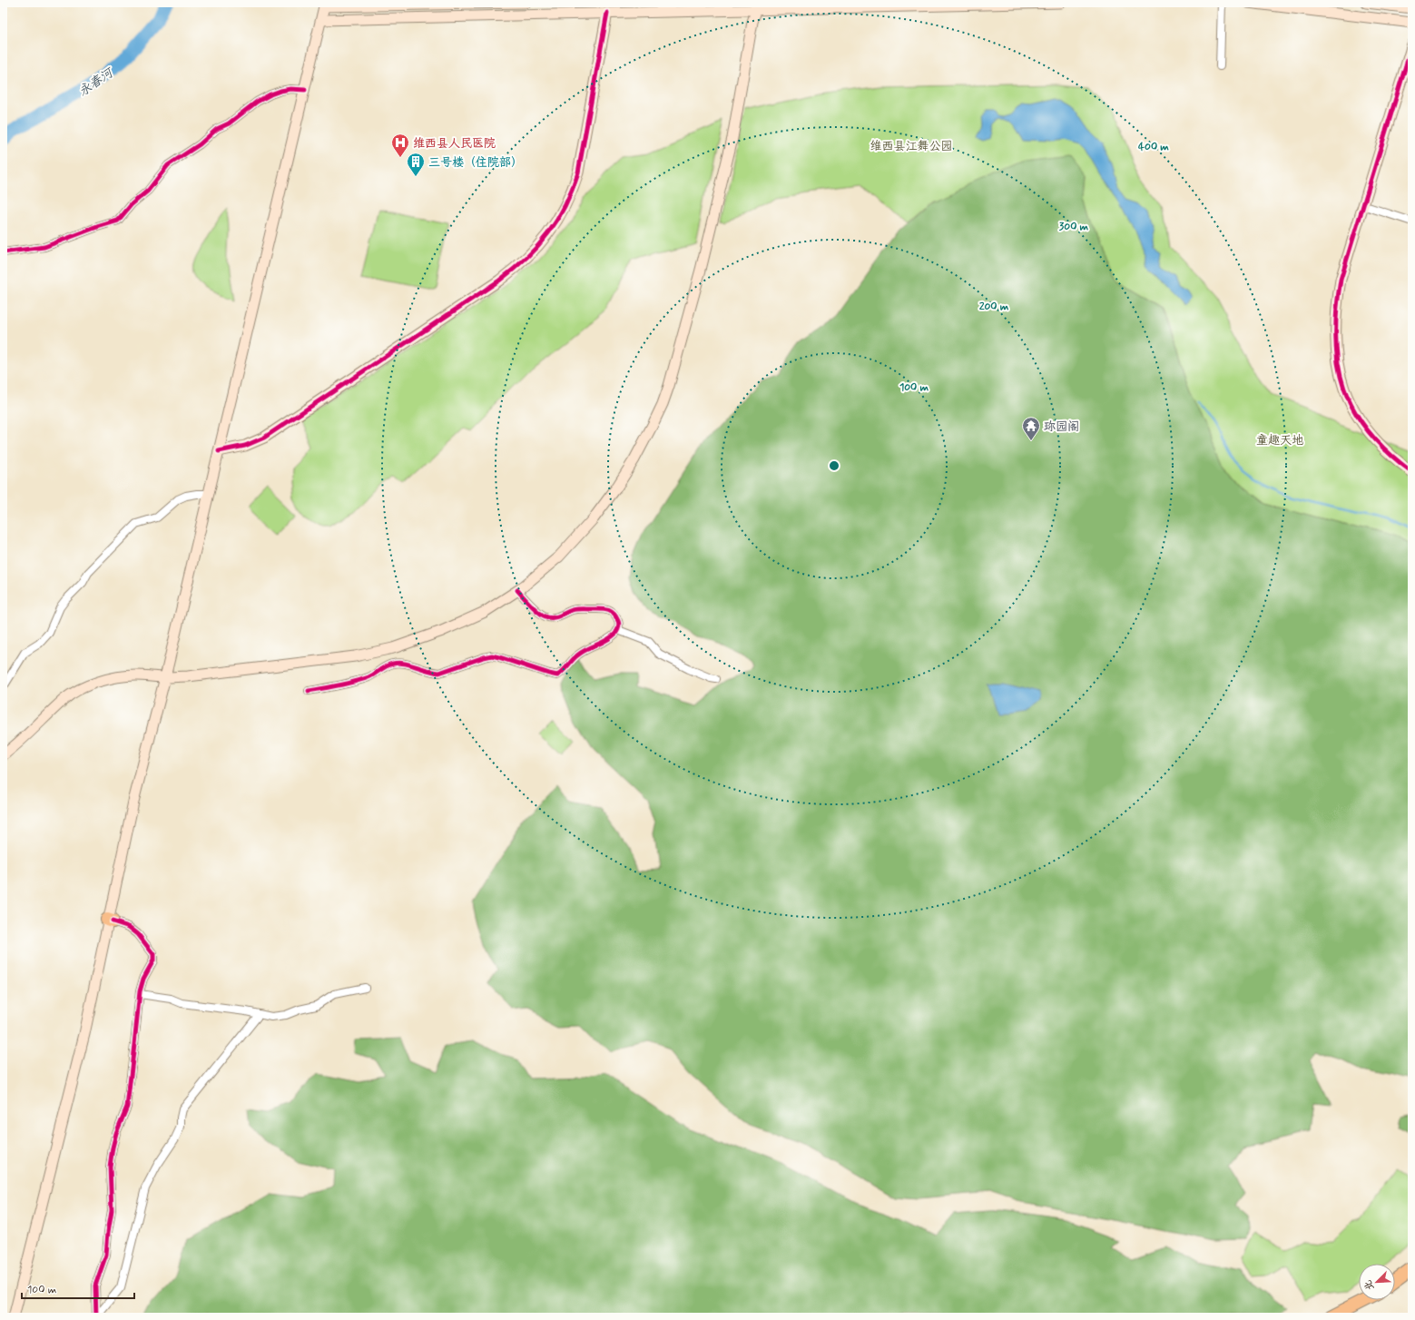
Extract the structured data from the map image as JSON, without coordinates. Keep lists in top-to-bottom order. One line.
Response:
{"water":["永春河"],"parks":["维西县江舞公园","童趣天地"],"places":{"hospital":["维西县人民医院"],"building":["三号楼（住院部）"],"temple":["珎园阁"]},"scale_bar":"100 m","north":"bottom left","rings":["400 m","300 m","200 m","100 m"]}
